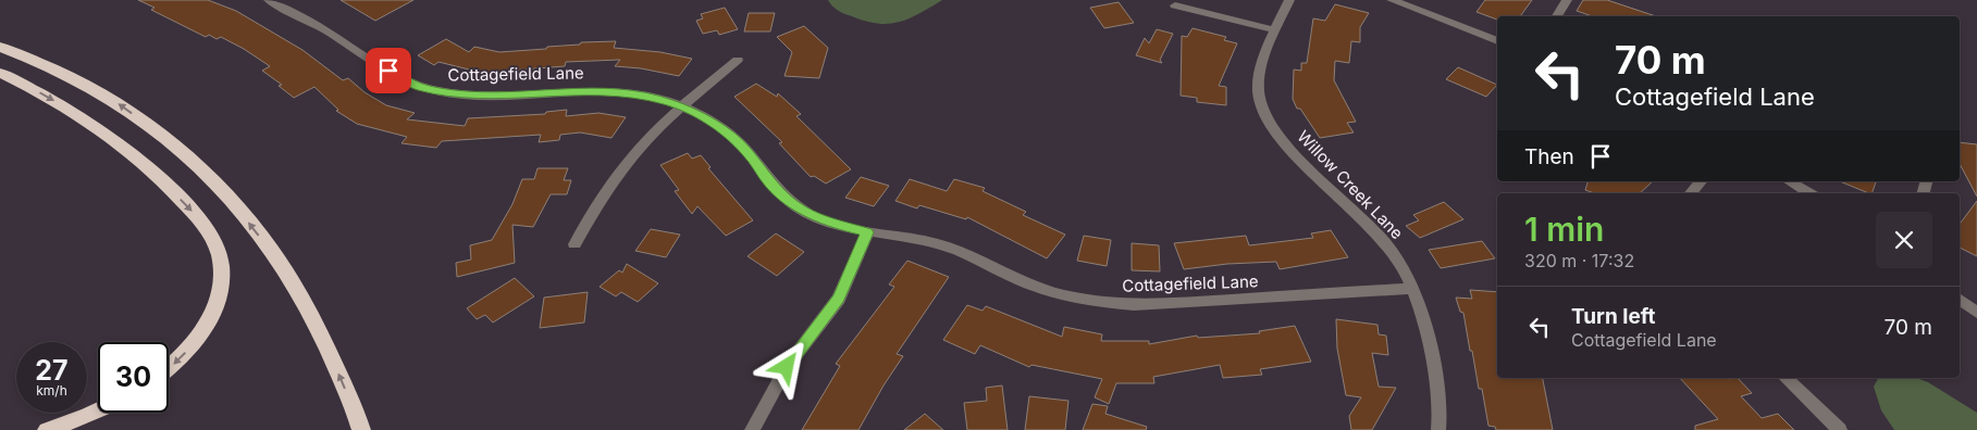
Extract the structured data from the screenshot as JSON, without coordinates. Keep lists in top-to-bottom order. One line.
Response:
{"streets":{"street":["Cottagefield Lane","Willow Creek Lane"]},"crossings":[["Cottagefield Lane","Willow Creek Lane"]],"page":{"turn":["70 m","Cottagefield Lane"],"then":"Then","heading":["1 min","320 m · 17:32"],"list":[{"name":"Turn left","note":"Cottagefield Lane","value":"70 m"}],"speed":"27 km/h","limit":"30"}}
